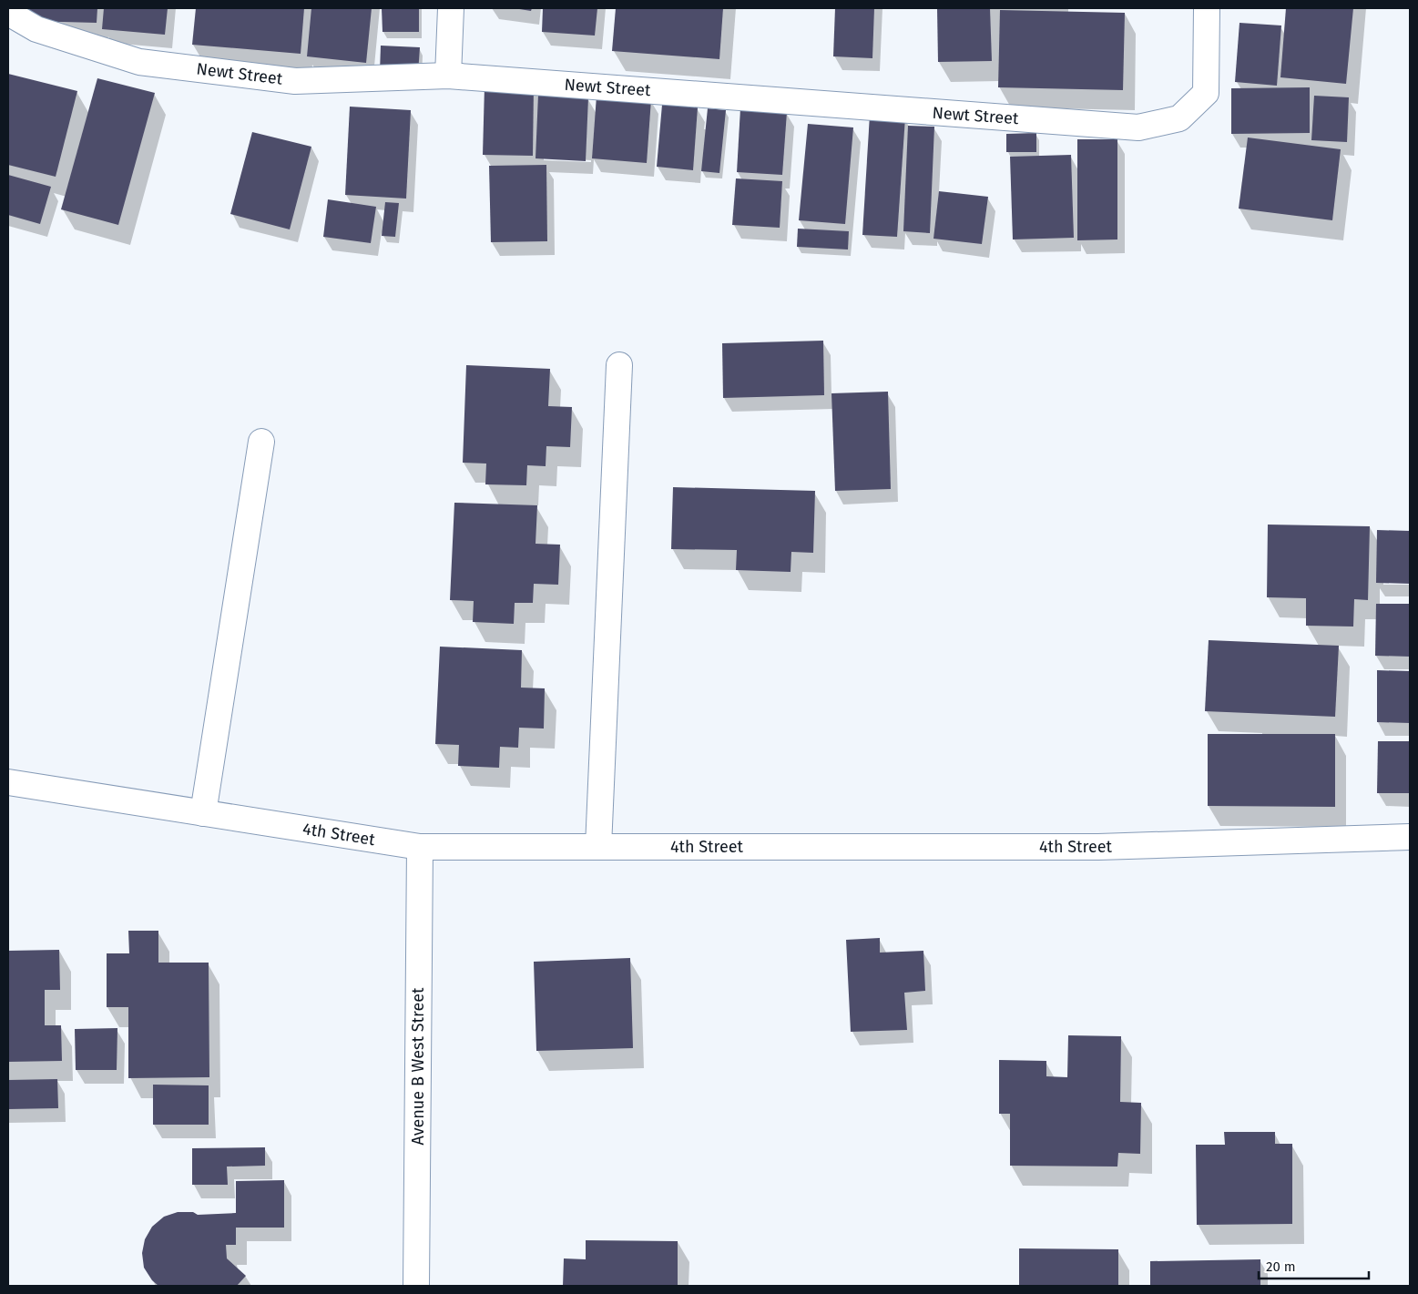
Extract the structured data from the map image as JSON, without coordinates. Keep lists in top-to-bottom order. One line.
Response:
{"streets":{"street":["Newt Street","4th Street","Avenue B West Street"]},"crossings":[["4th Street","Avenue B West Street"]],"scale_bar":"20 m"}
